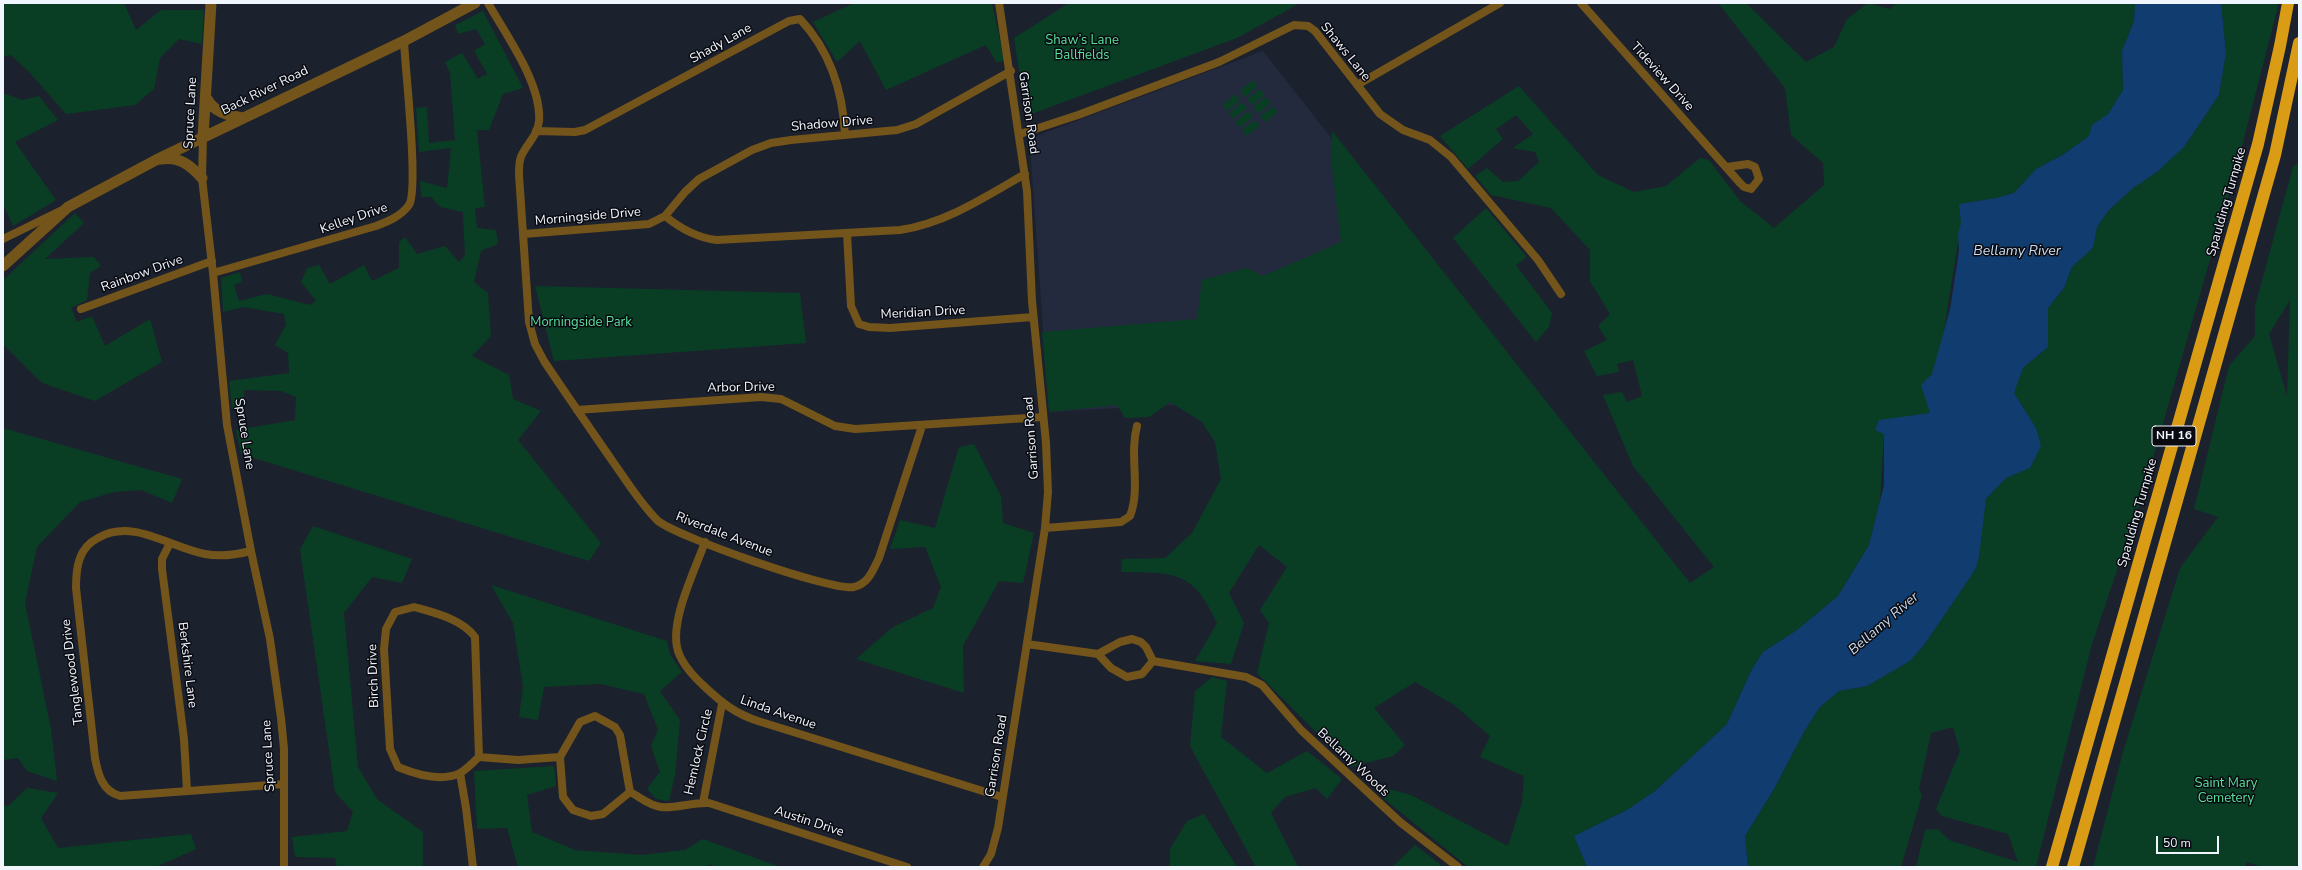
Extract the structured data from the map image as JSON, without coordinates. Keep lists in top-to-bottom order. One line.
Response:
{"streets":{"highway":["Spaulding Turnpike","NH 16"],"street":["Shady Lane","Shaws Lane","Tideview Drive","Back River Road","Spruce Lane","Garrison Road","Shadow Drive","Morningside Drive","Kelley Drive","Rainbow Drive","Meridian Drive","Arbor Drive","Riverdale Avenue","Berkshire Lane","Tanglewood Drive","Birch Drive","Linda Avenue","Hemlock Circle","Bellamy Woods","Austin Drive"]},"crossings":[["Shady Lane","Shadow Drive"],["Shady Lane","Morningside Drive"],["Shaws Lane","Garrison Road"],["Back River Road","Spruce Lane"],["Back River Road","Kelley Drive"],["Spruce Lane","Kelley Drive"],["Spruce Lane","Rainbow Drive"],["Spruce Lane","Tanglewood Drive"],["Garrison Road","Shadow Drive"],["Garrison Road","Meridian Drive"],["Garrison Road","Arbor Drive"],["Garrison Road","Linda Avenue"],["Shadow Drive","Morningside Drive"],["Morningside Drive","Riverdale Avenue"],["Arbor Drive","Riverdale Avenue"],["Riverdale Avenue","Linda Avenue"],["Berkshire Lane","Tanglewood Drive"],["Linda Avenue","Hemlock Circle"],["Hemlock Circle","Austin Drive"]],"water":["Bellamy River"],"parks":["Shaw’s Lane Ballfields","Morningside Park","Saint Mary Cemetery"],"scale_bar":"50 m"}
